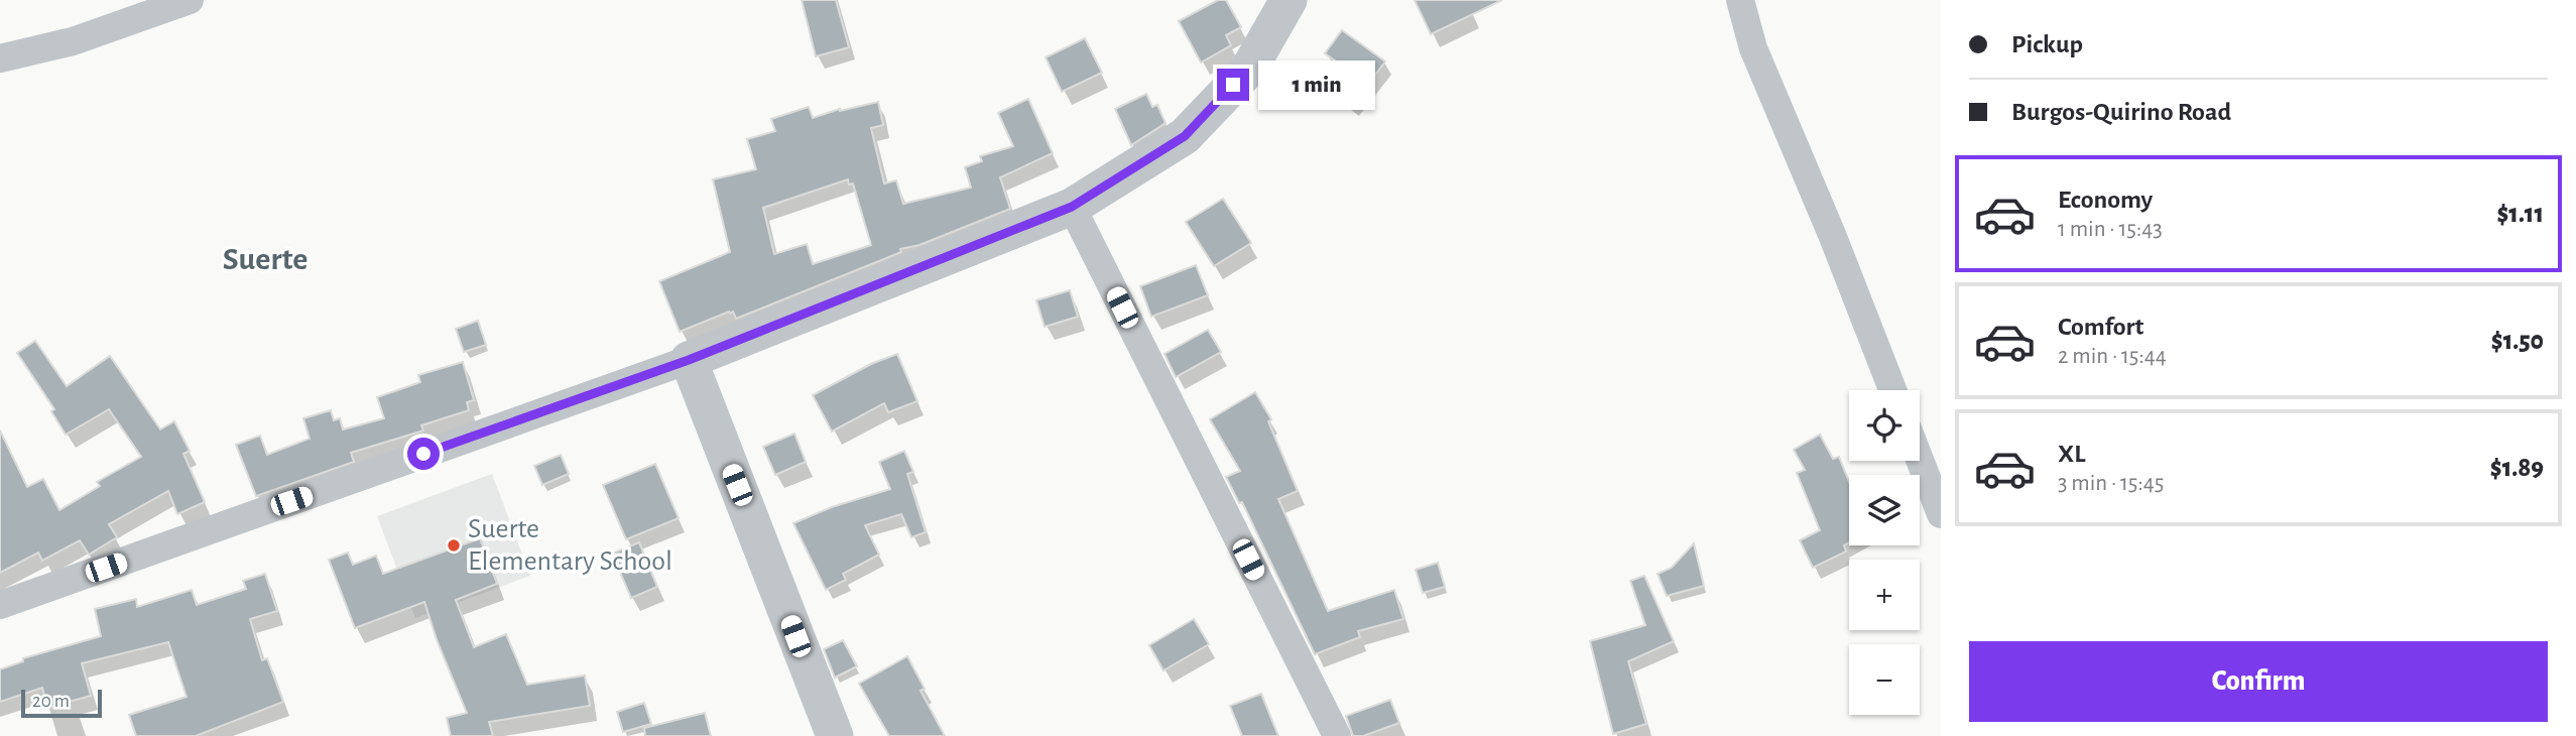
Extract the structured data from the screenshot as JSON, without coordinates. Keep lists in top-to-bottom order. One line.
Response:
{"districts":["Suerte"],"places":["Suerte Elementary School"],"scale_bar":"20 m","page":{"banner":["Pickup","Burgos-Quirino Road"],"bubble":"1 min","list":[{"name":"Economy","note":"1 min · 15:43","value":"$1.11"},{"name":"Comfort","note":"2 min · 15:44","value":"$1.50"},{"name":"XL","note":"3 min · 15:45","value":"$1.89"}],"map_buttons":["+","−"],"buttons":"Confirm","scale":"20 m"}}
